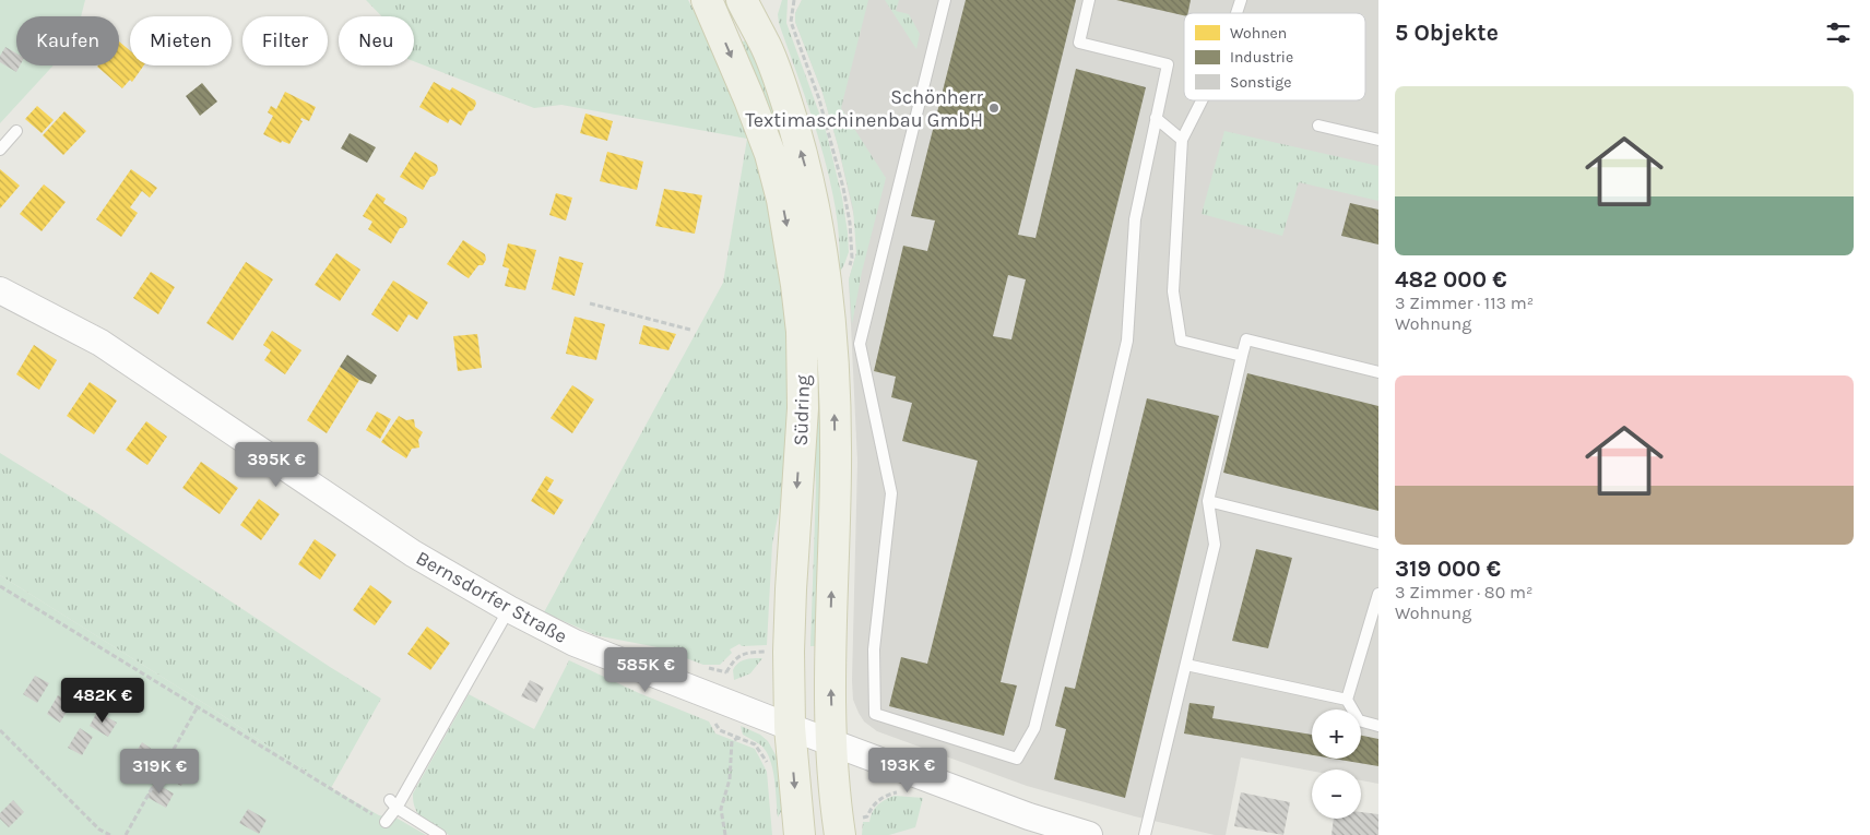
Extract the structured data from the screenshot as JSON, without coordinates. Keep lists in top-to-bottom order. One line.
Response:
{"streets":{"main road":["Südring"],"street":["Bernsdorfer Straße"]},"crossings":[["Südring","Bernsdorfer Straße"]],"places":["Schönherr Textimaschinenbau GmbH"],"legend":["Wohnen","Industrie","Sonstige"],"page":{"heading":"5 Objekte","chip":["Kaufen","Mieten","Filter","Neu"],"list":[{"name":"482 000 €","note":"3 Zimmer · 113 m² · Wohnung"},{"name":"319 000 €","note":"3 Zimmer · 80 m² · Wohnung"}],"price":["395K €","585K €","482K €","193K €","319K €"],"map_buttons":["+","−"]}}
